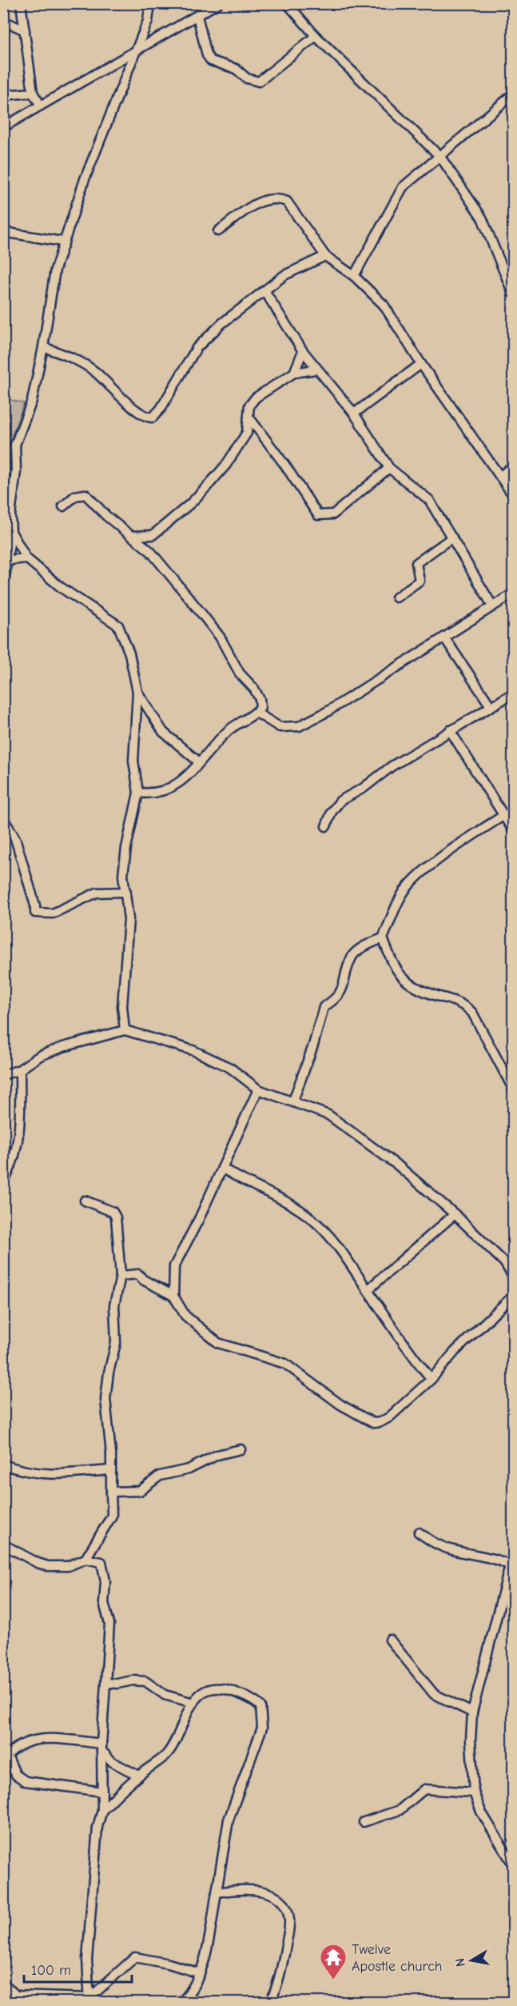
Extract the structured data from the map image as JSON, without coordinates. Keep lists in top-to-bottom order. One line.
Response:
{"places":{"temple":["Twelve Apostle church"]},"scale_bar":"100 m","north":"left"}
